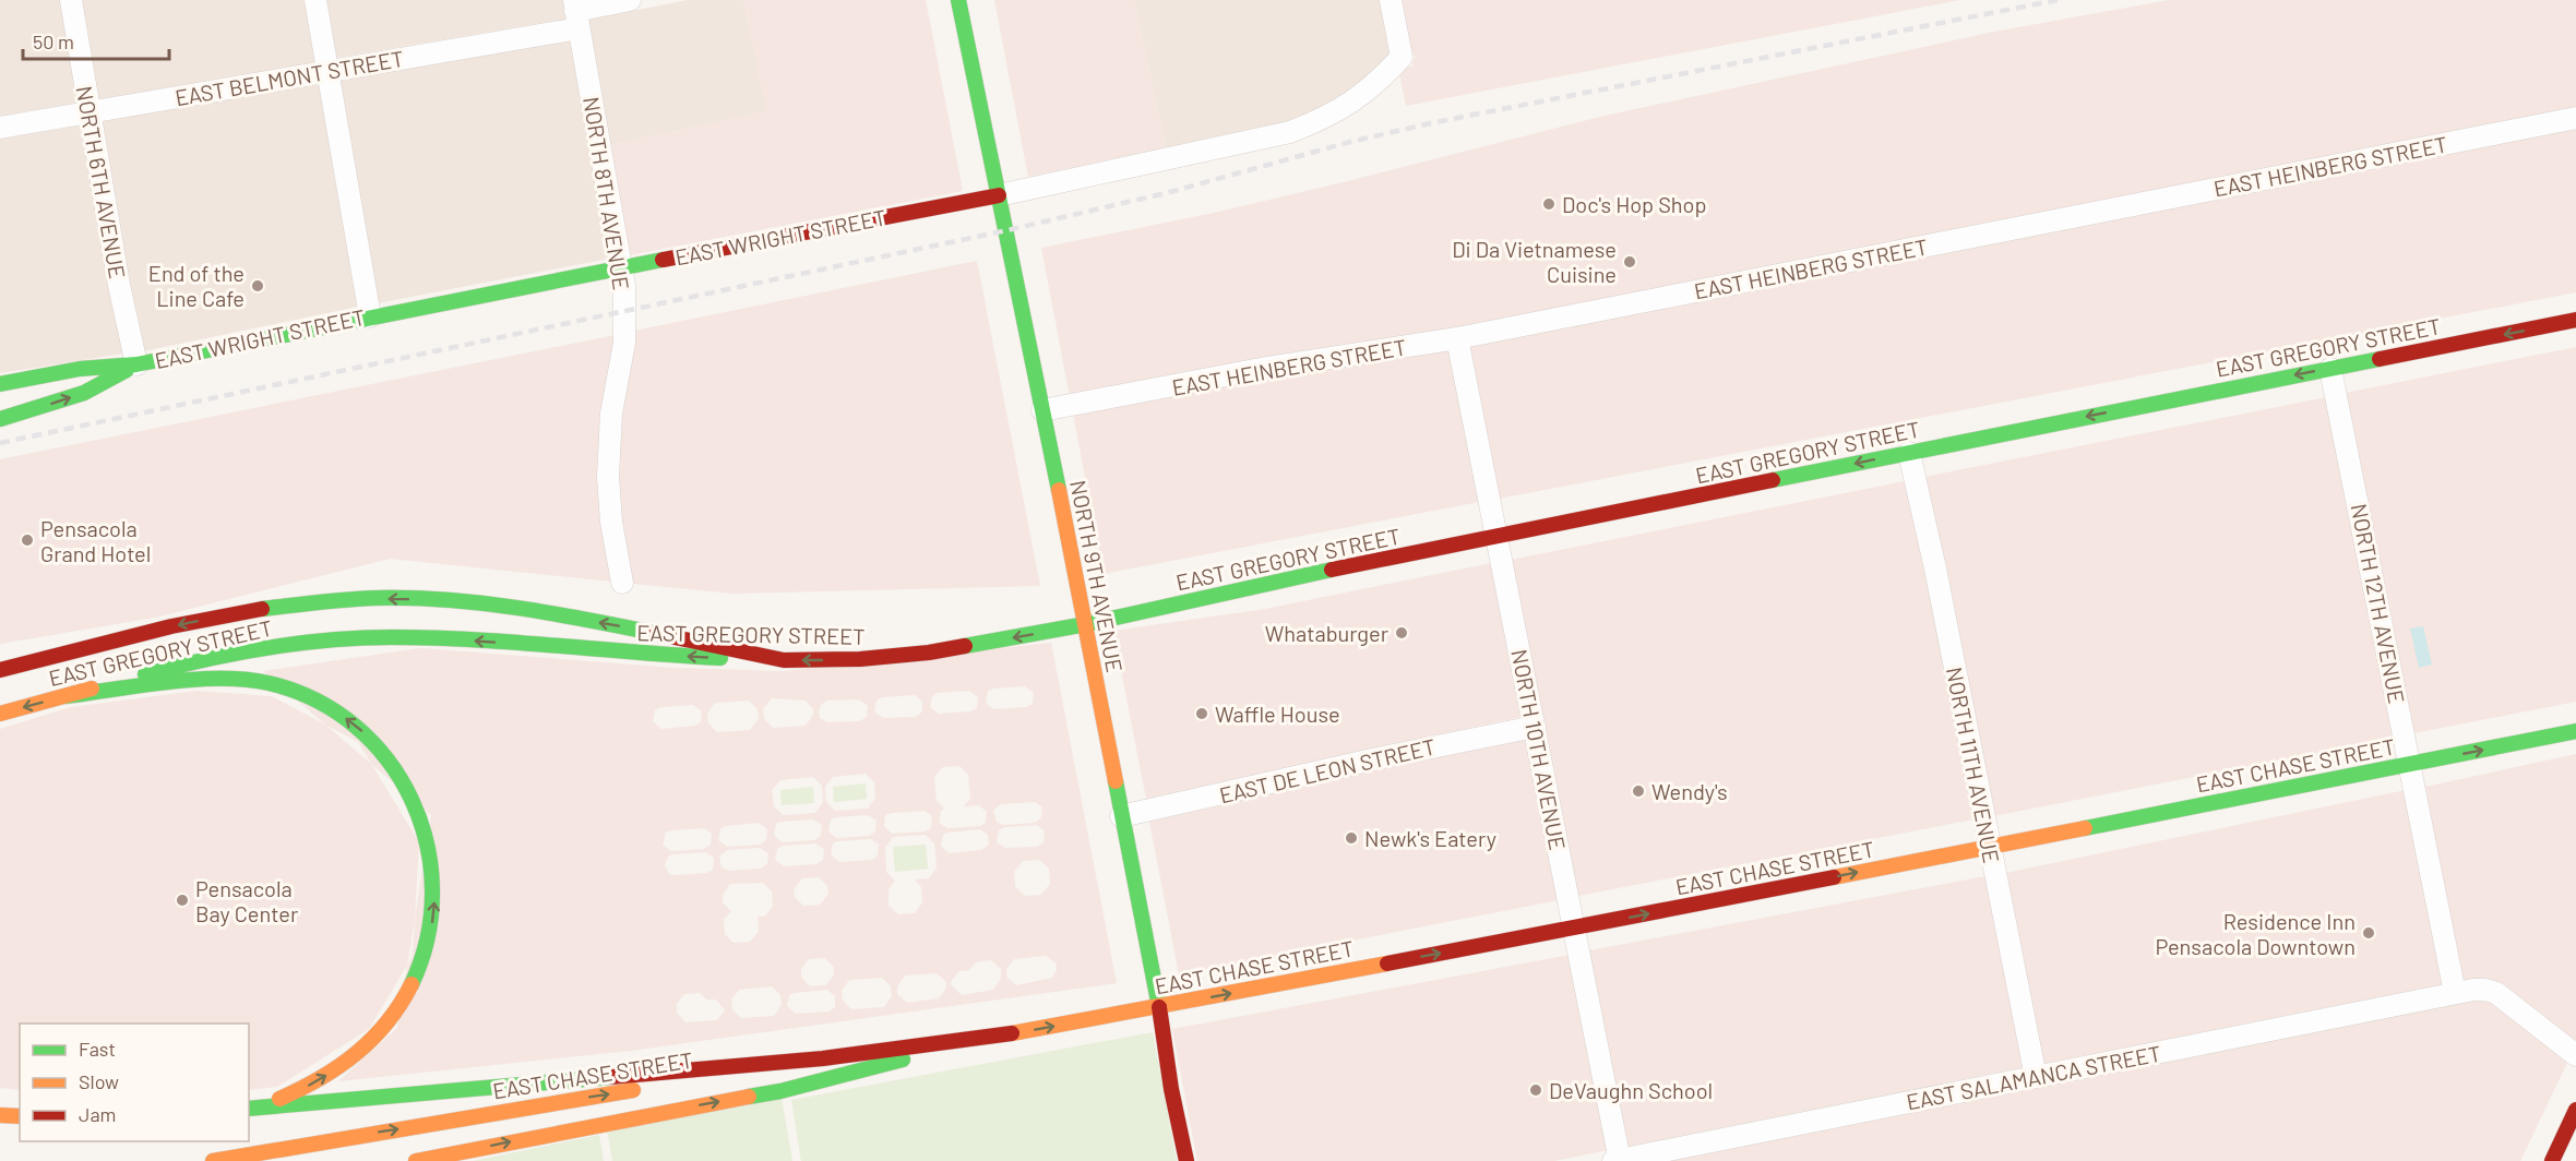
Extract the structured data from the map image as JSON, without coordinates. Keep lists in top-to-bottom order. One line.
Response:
{"streets":{"main road":["EAST WRIGHT STREET","EAST GREGORY STREET","NORTH 9TH AVENUE","EAST CHASE STREET"],"street":["EAST BELMONT STREET","EAST HEINBERG STREET","NORTH 6TH AVENUE","NORTH 8TH AVENUE","NORTH 12TH AVENUE","NORTH 10TH AVENUE","NORTH 11TH AVENUE","EAST DE LEON STREET","EAST SALAMANCA STREET"]},"crossings":[["EAST BELMONT STREET","NORTH 6TH AVENUE"],["EAST BELMONT STREET","NORTH 8TH AVENUE"],["EAST HEINBERG STREET","NORTH 9TH AVENUE"],["EAST HEINBERG STREET","NORTH 10TH AVENUE"],["NORTH 6TH AVENUE","EAST WRIGHT STREET"],["NORTH 8TH AVENUE","EAST WRIGHT STREET"],["EAST WRIGHT STREET","NORTH 9TH AVENUE"],["EAST GREGORY STREET","NORTH 9TH AVENUE"],["EAST GREGORY STREET","NORTH 12TH AVENUE"],["EAST GREGORY STREET","NORTH 10TH AVENUE"],["EAST GREGORY STREET","NORTH 11TH AVENUE"],["NORTH 9TH AVENUE","EAST CHASE STREET"],["NORTH 9TH AVENUE","EAST DE LEON STREET"],["NORTH 12TH AVENUE","EAST CHASE STREET"],["NORTH 12TH AVENUE","EAST SALAMANCA STREET"],["NORTH 10TH AVENUE","EAST CHASE STREET"],["NORTH 10TH AVENUE","EAST DE LEON STREET"],["NORTH 10TH AVENUE","EAST SALAMANCA STREET"],["NORTH 11TH AVENUE","EAST CHASE STREET"],["NORTH 11TH AVENUE","EAST SALAMANCA STREET"]],"places":["Doc's Hop Shop","Di Da Vietnamese Cuisine","End of the Line Cafe","Pensacola Grand Hotel","Whataburger","Waffle House","Wendy's","Newk's Eatery","Pensacola Bay Center","Residence Inn Pensacola Downtown","DeVaughn School"],"legend":["Fast","Slow","Jam"],"scale_bar":"50 m"}
